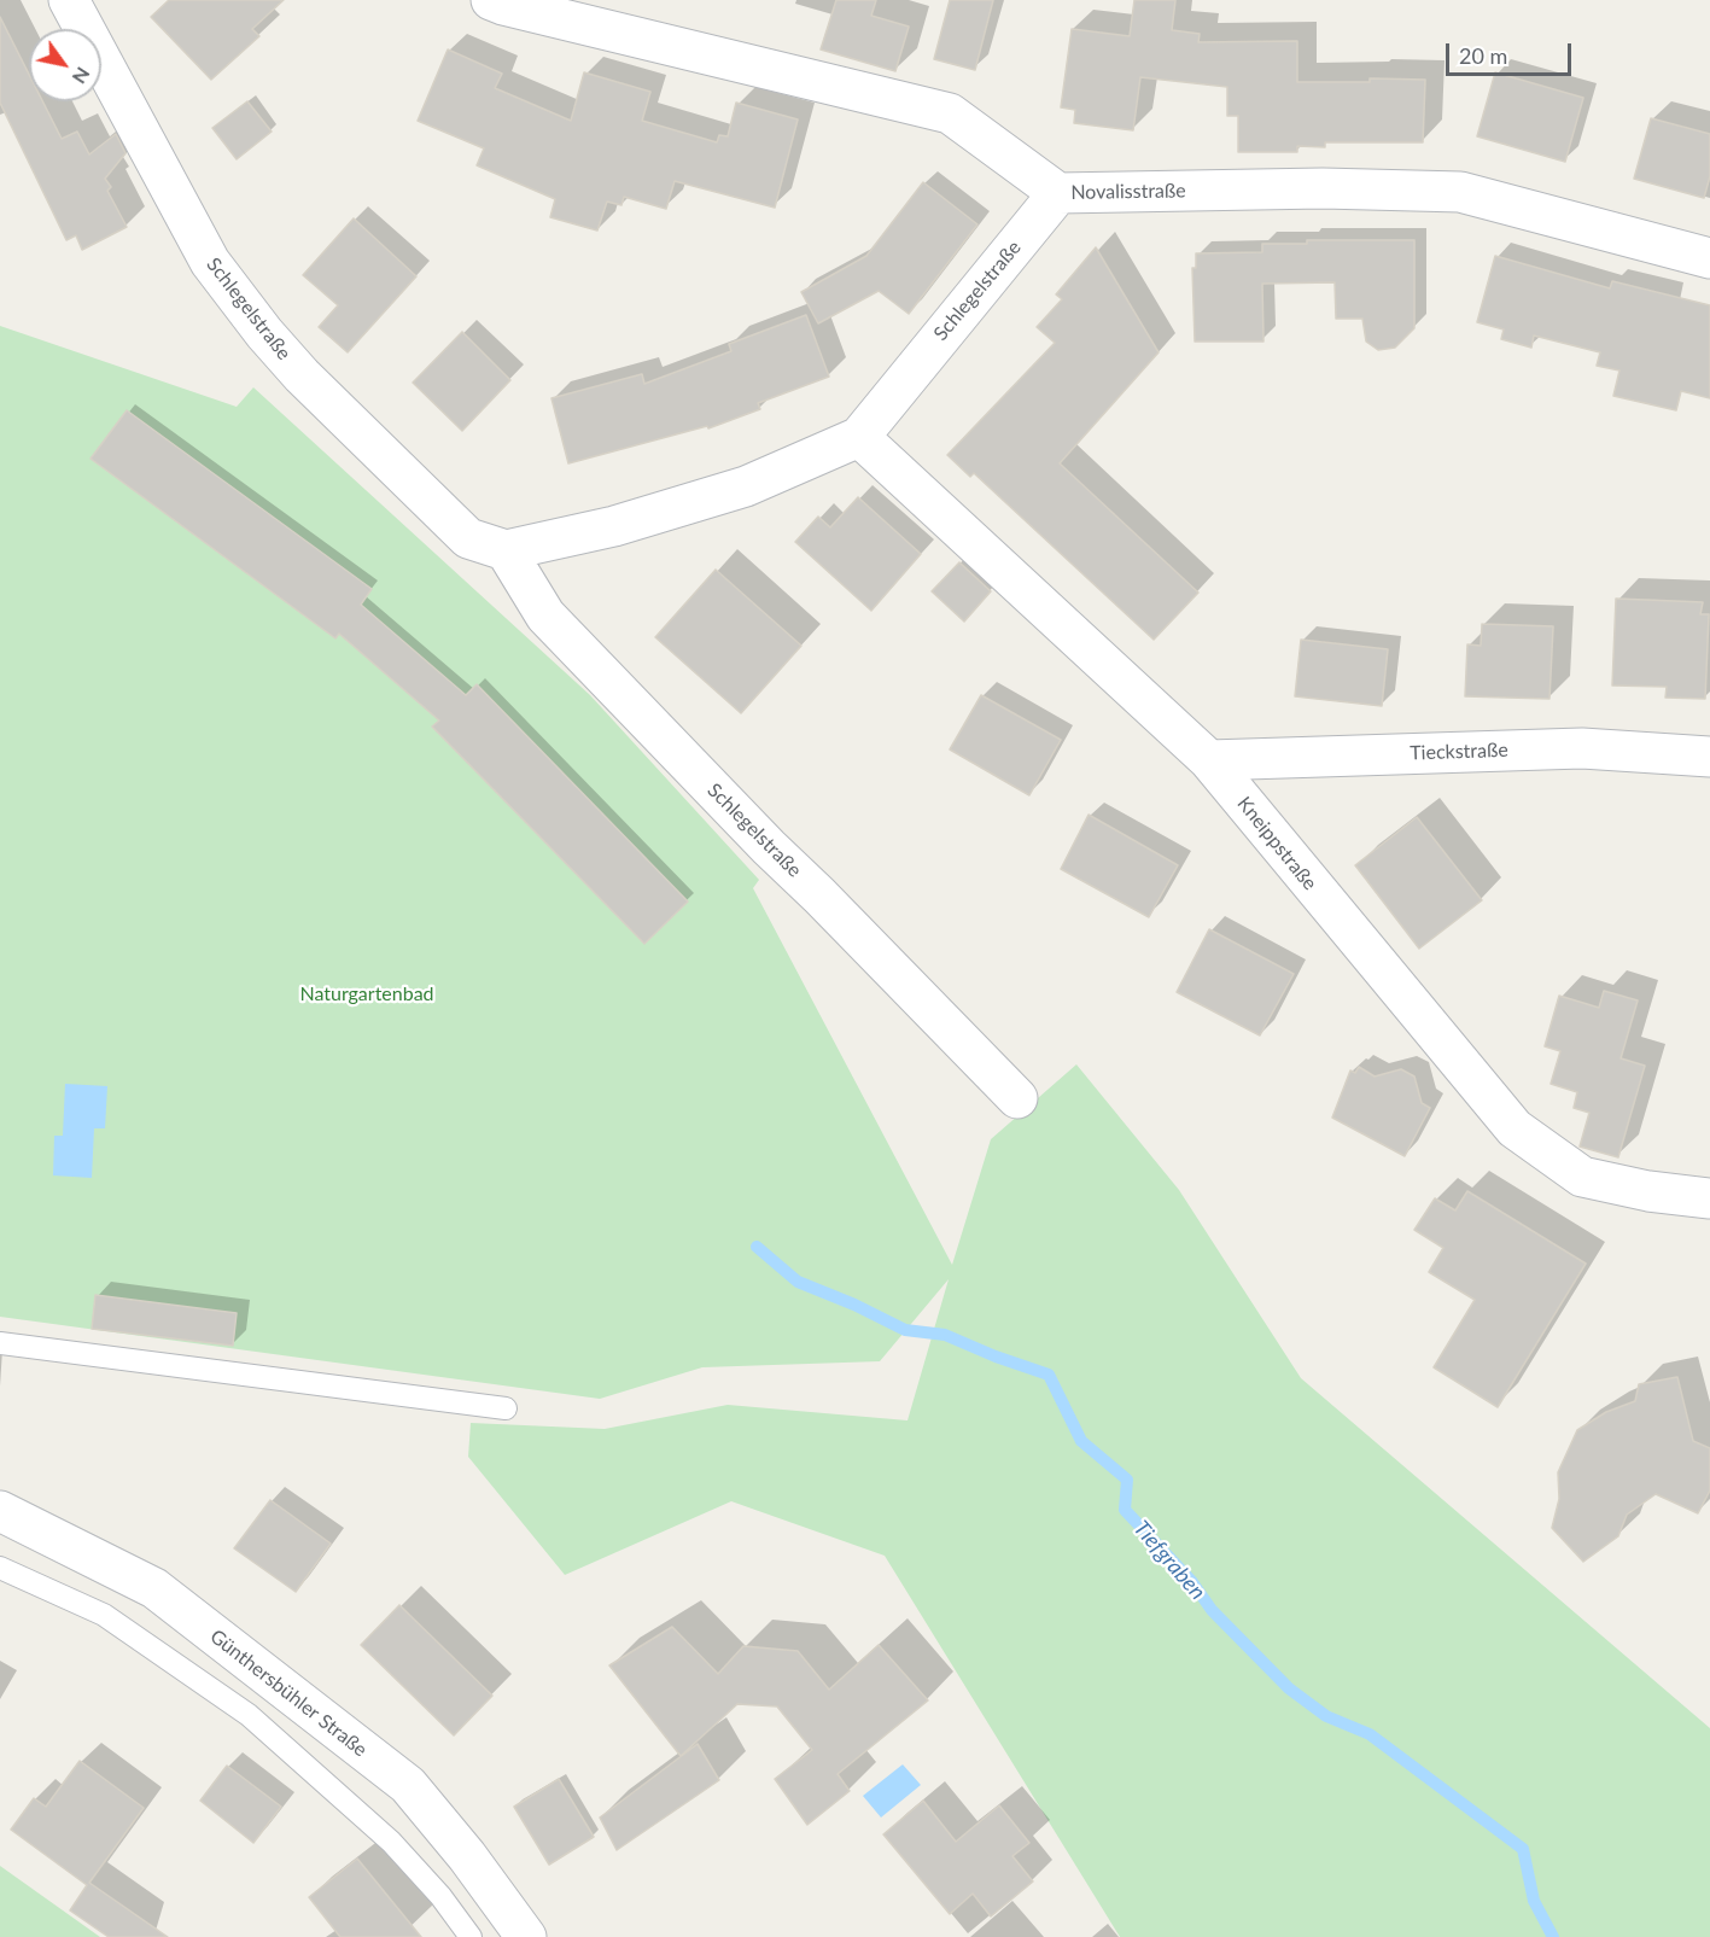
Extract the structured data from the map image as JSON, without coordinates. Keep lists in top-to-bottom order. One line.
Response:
{"streets":{"street":["Novalisstraße","Schlegelstraße","Tieckstraße","Kneippstraße","Günthersbühler Straße"]},"crossings":[["Novalisstraße","Schlegelstraße"],["Schlegelstraße","Kneippstraße"],["Tieckstraße","Kneippstraße"]],"water":["Tiefgraben"],"parks":["Naturgartenbad"],"scale_bar":"20 m","north":"bottom right"}
